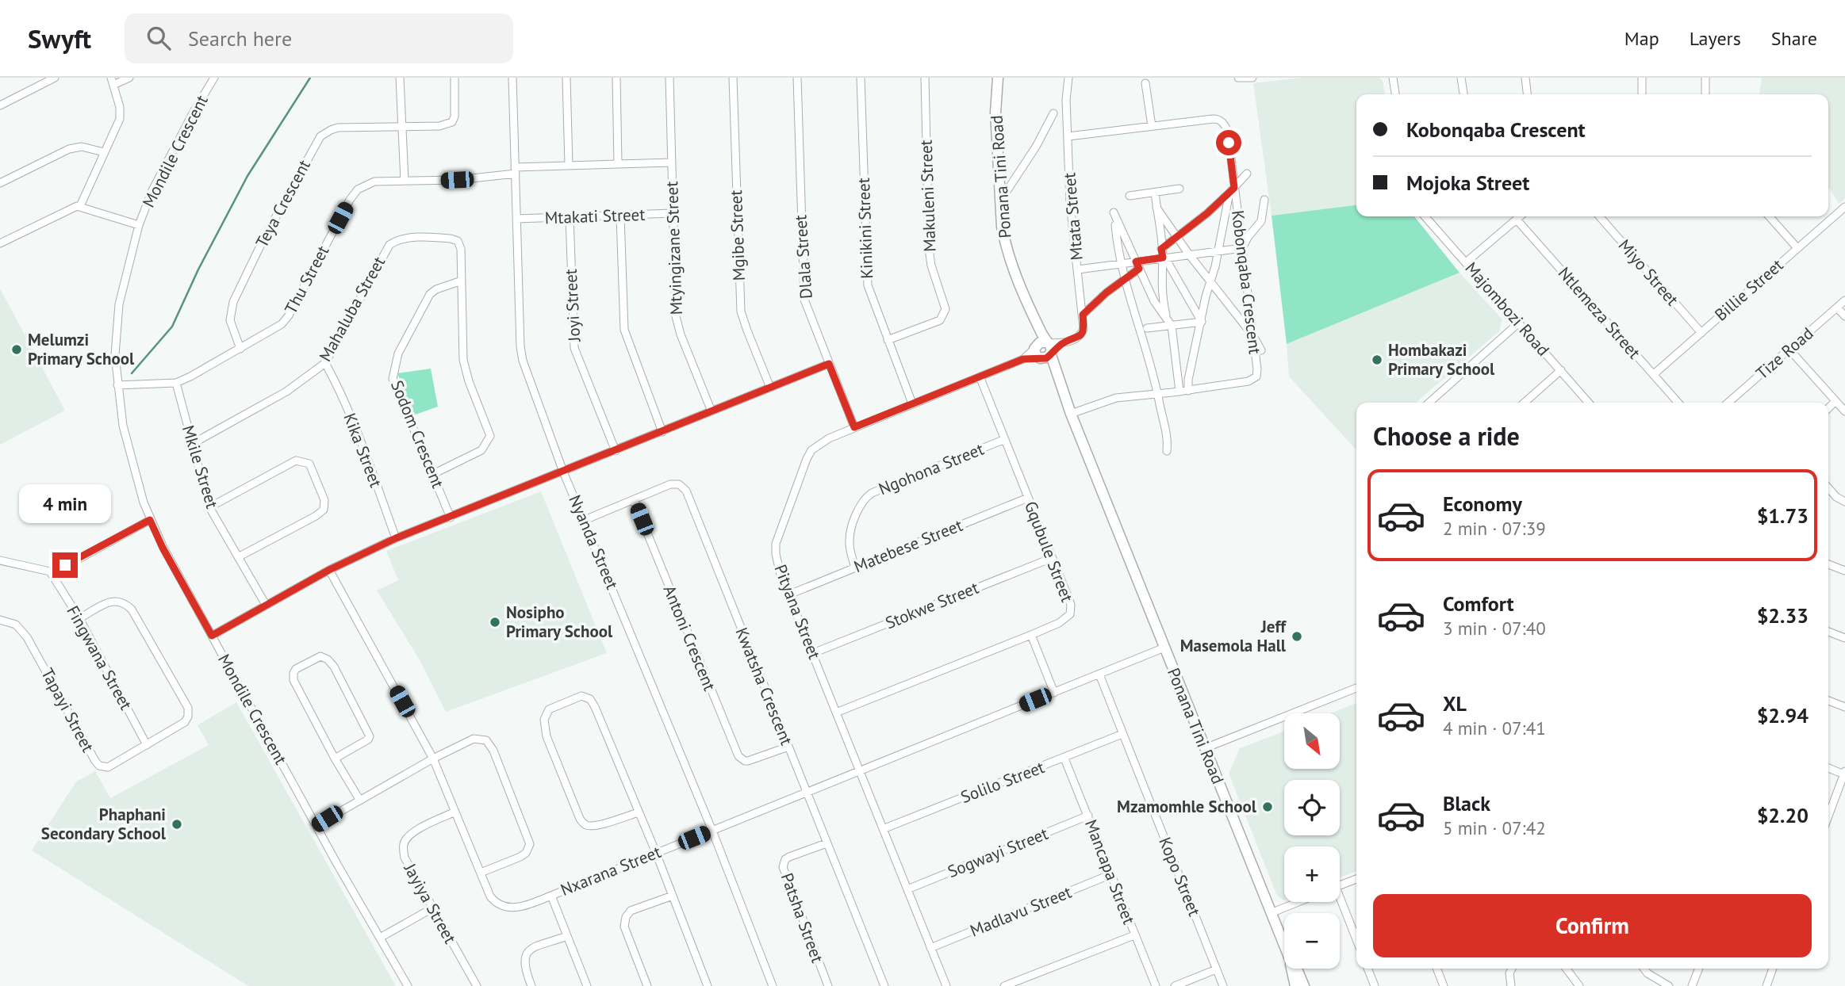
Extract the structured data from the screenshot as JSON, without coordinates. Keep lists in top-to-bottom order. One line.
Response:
{"streets":{"street":["Mondile Crescent","Ponana Tini Road","Makuleni Street","Teya Crescent","Mtakati Street","Mtata Street","Kinikini Street","Mgibe Street","Mtyingizane Street","Dlala Street","Miyo Street","Thu Street","Kobonqaba Crescent","Billie Street","Joyi Street","Mahaluba Street","Majombozi Road","Ntlemeza Street","Tize Road","Sodom Crescent","Kika Street","Mkile Street","Ngohona Street","Nyanda Street","Matebese Street","Gqubule Street","Stokwe Street","Pityana Street","Antoni Crescent","Fingwana Street","Kwatsha Crescent","Tapayi Street","Solilo Street","Sogwayi Street","Nxarana Street","Mancapa Street","Kopo Street","Jayiya Street","Madlavu Street","Patsha Street"]},"crossings":[["Mondile Crescent","Thu Street"],["Ponana Tini Road","Mtata Street"],["Ponana Tini Road","Kobonqaba Crescent"],["Ponana Tini Road","Pityana Street"],["Ponana Tini Road","Nxarana Street"],["Makuleni Street","Kinikini Street"],["Teya Crescent","Thu Street"],["Mtakati Street","Mtyingizane Street"],["Mtakati Street","Joyi Street"],["Mtakati Street","Nyanda Street"],["Mtata Street","Kobonqaba Crescent"],["Kinikini Street","Pityana Street"],["Mtyingizane Street","Thu Street"],["Dlala Street","Pityana Street"],["Miyo Street","Billie Street"],["Thu Street","Mkile Street"],["Thu Street","Nyanda Street"],["Billie Street","Ntlemeza Street"],["Mahaluba Street","Sodom Crescent"],["Mahaluba Street","Kika Street"],["Mahaluba Street","Mkile Street"],["Ngohona Street","Matebese Street"],["Ngohona Street","Gqubule Street"],["Nyanda Street","Kwatsha Crescent"],["Nyanda Street","Nxarana Street"],["Matebese Street","Gqubule Street"],["Matebese Street","Pityana Street"],["Gqubule Street","Stokwe Street"],["Gqubule Street","Pityana Street"],["Stokwe Street","Pityana Street"],["Pityana Street","Solilo Street"],["Pityana Street","Sogwayi Street"],["Pityana Street","Nxarana Street"],["Pityana Street","Madlavu Street"],["Antoni Crescent","Kwatsha Crescent"],["Fingwana Street","Tapayi Street"],["Kwatsha Crescent","Nxarana Street"],["Kwatsha Crescent","Patsha Street"],["Solilo Street","Mancapa Street"],["Solilo Street","Kopo Street"],["Sogwayi Street","Mancapa Street"],["Nxarana Street","Kopo Street"],["Nxarana Street","Jayiya Street"],["Mancapa Street","Madlavu Street"]],"places":["Melumzi Primary School","Hombakazi Primary School","Nosipho Primary School","Jeff Masemola Hall","Mzamomhle School","Phaphani Secondary School"],"north":"bottom right","page":{"header":"Swyft","search":"Search here","nav":["Map","Layers","Share"],"banner":["Kobonqaba Crescent","Mojoka Street"],"heading":"Choose a ride","list":[{"name":"Economy","note":"2 min · 07:39","value":"$1.73"},{"name":"Comfort","note":"3 min · 07:40","value":"$2.33"},{"name":"XL","note":"4 min · 07:41","value":"$2.94"},{"name":"Black","note":"5 min · 07:42","value":"$2.20"}],"bubble":"4 min","map_buttons":["+","−"],"buttons":"Confirm"}}
